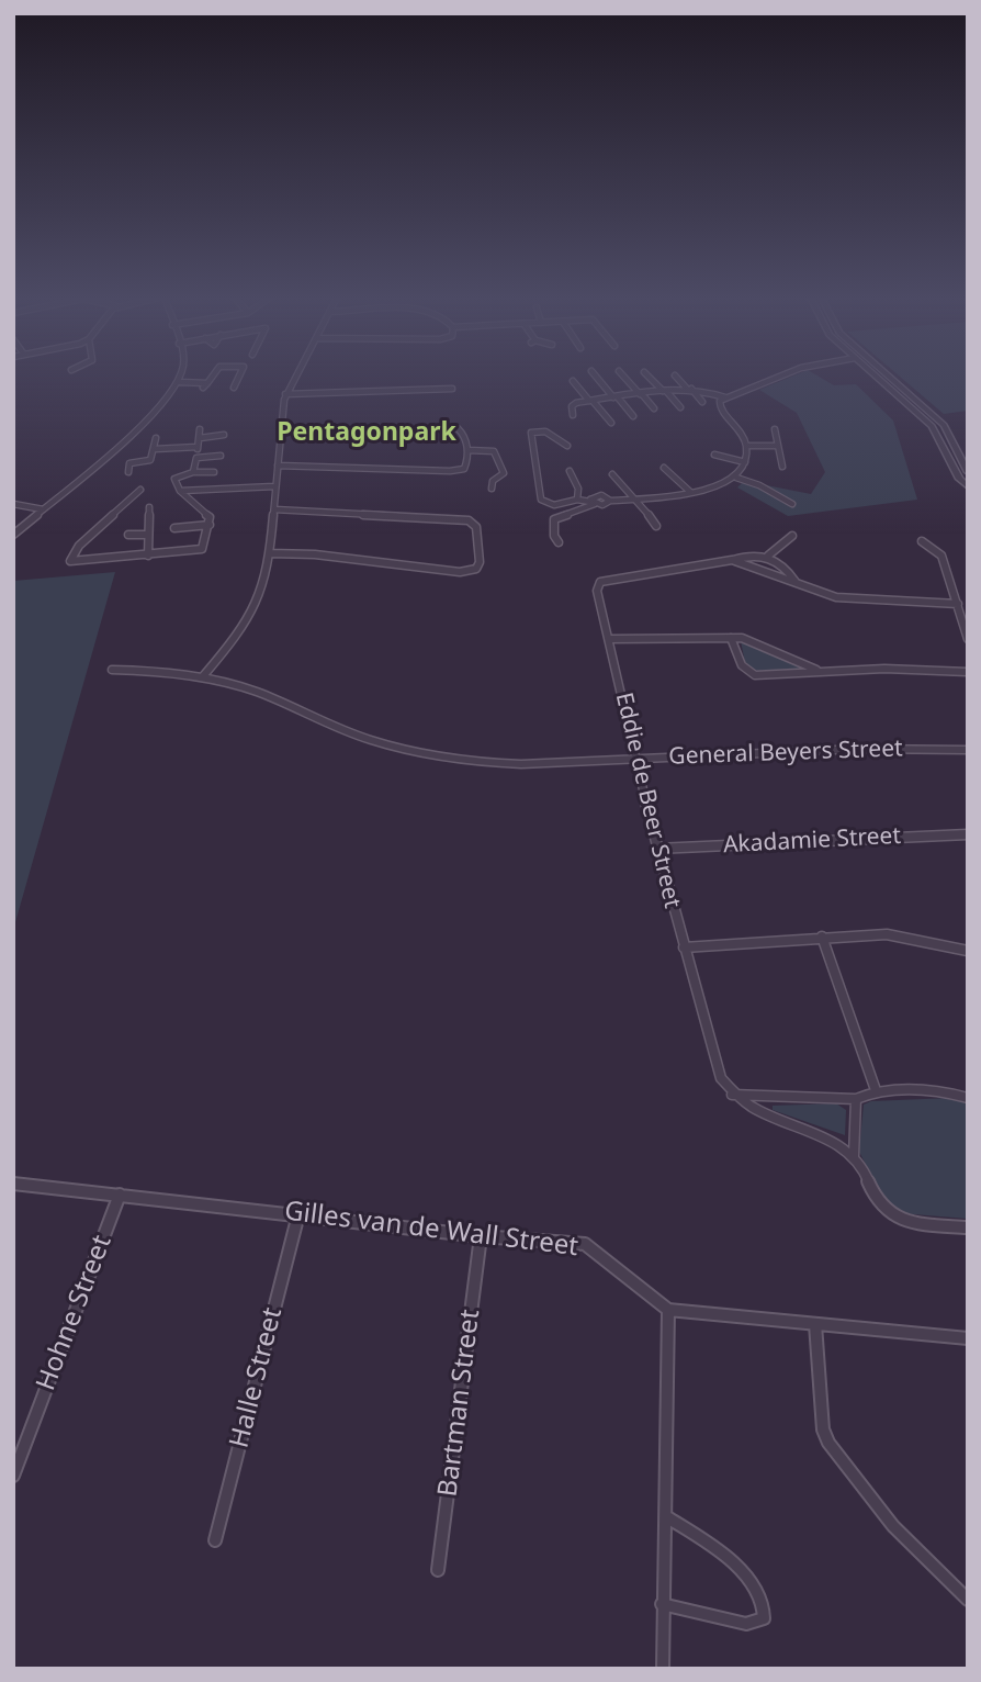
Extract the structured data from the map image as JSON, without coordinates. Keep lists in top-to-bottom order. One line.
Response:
{"streets":{"street":["General Beyers Street","Eddie de Beer Street","Akadamie Street","Gilles van de Wall Street","Hohne Street","Halle Street","Bartman Street"]},"crossings":[["General Beyers Street","Eddie de Beer Street"],["Eddie de Beer Street","Akadamie Street"],["Gilles van de Wall Street","Hohne Street"],["Gilles van de Wall Street","Halle Street"],["Gilles van de Wall Street","Bartman Street"]],"districts":["Pentagonpark"]}
